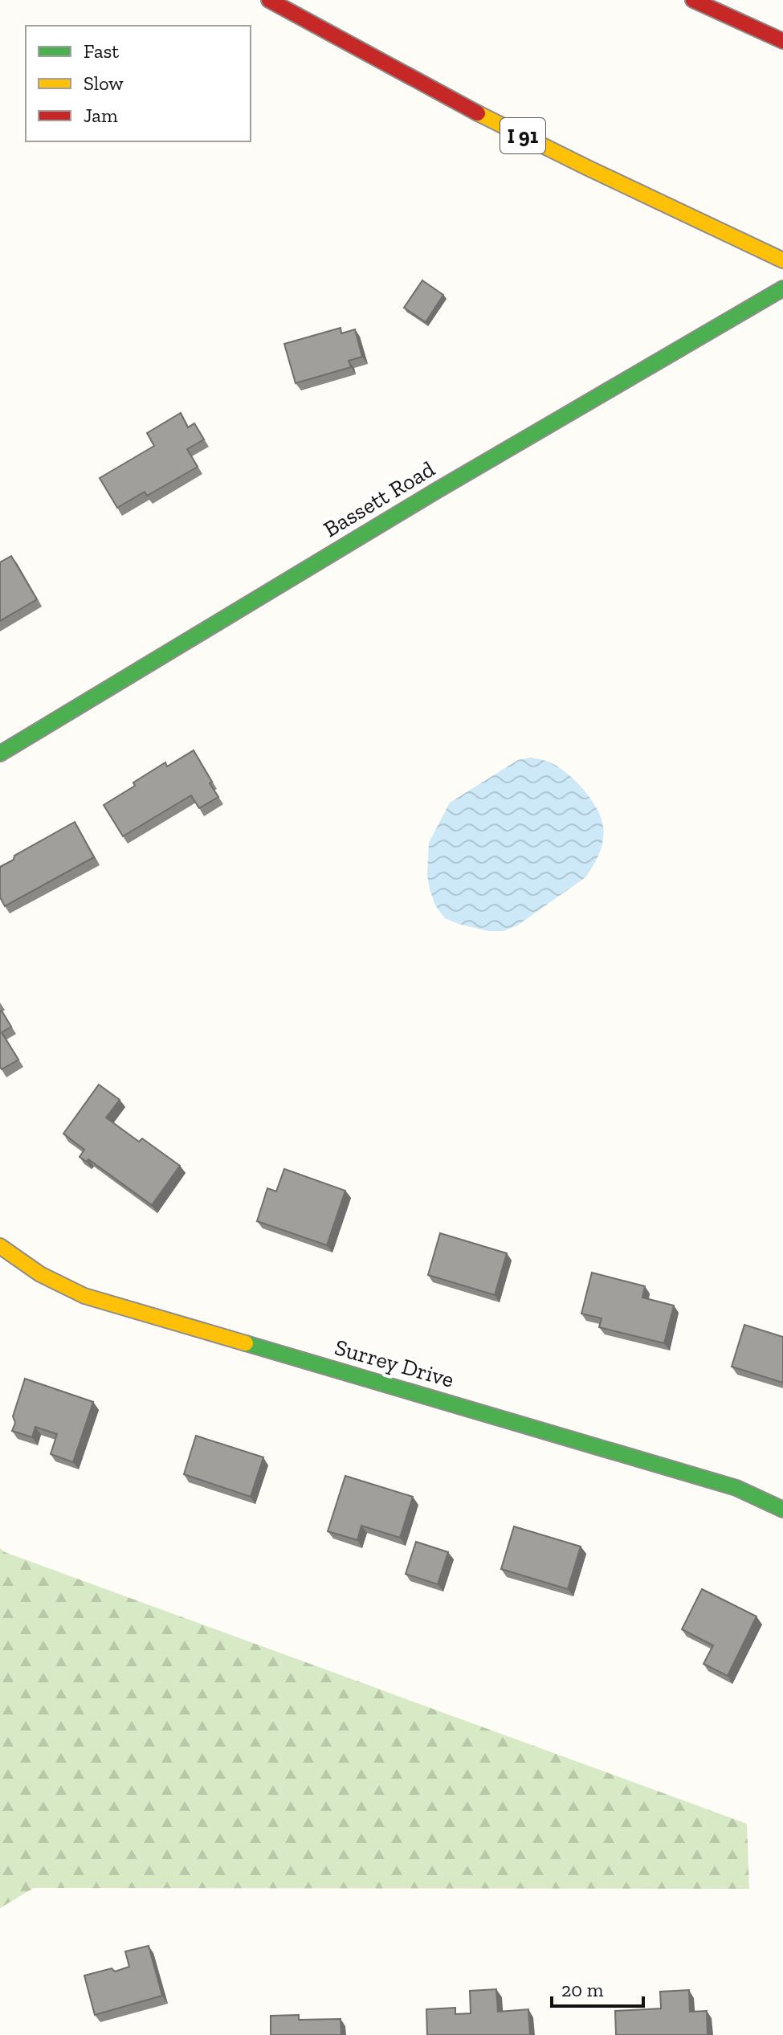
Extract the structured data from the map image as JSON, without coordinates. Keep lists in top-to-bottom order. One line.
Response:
{"streets":{"main road":["I 91","Bassett Road","Surrey Drive"]},"legend":["Fast","Slow","Jam"],"scale_bar":"20 m"}
